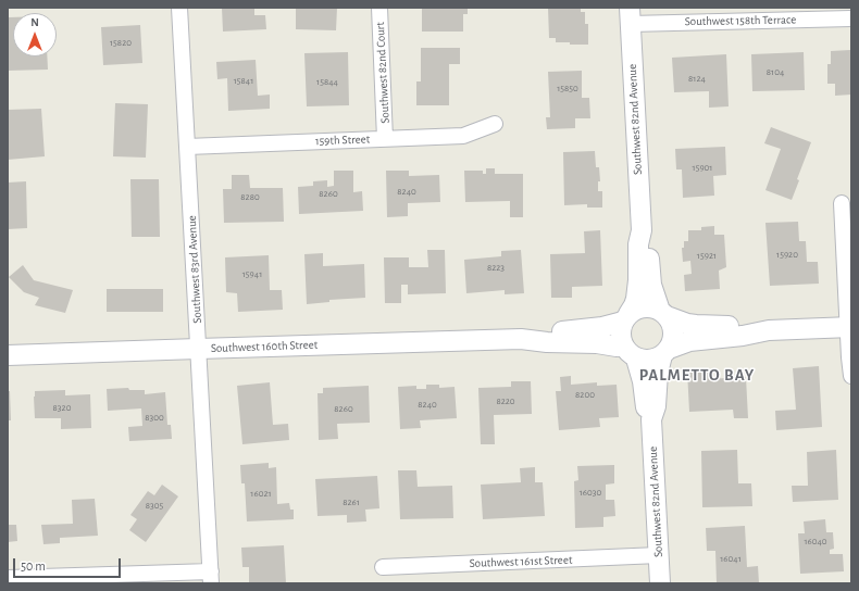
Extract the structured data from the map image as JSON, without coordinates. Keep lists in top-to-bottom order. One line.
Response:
{"streets":{"street":["Southwest 158th Terrace","Southwest 82nd Court","Southwest 82nd Avenue","159th Street","Southwest 83rd Avenue","Southwest 160th Street","Southwest 161st Street"]},"crossings":[["Southwest 158th Terrace","Southwest 82nd Avenue"],["Southwest 82nd Court","159th Street"],["Southwest 82nd Avenue","Southwest 160th Street"],["Southwest 82nd Avenue","Southwest 161st Street"],["159th Street","Southwest 83rd Avenue"],["Southwest 83rd Avenue","Southwest 160th Street"]],"districts":["PALMETTO BAY"],"house_numbers":["15820","8104","8124","15841","15844","15850","15901","8240","8260","8280","15920","15921","8223","15941","8200","8220","8240","8320","8260","8300","16030","16021","8261","8305","16040","16041"],"scale_bar":"50 m","north":"top"}
